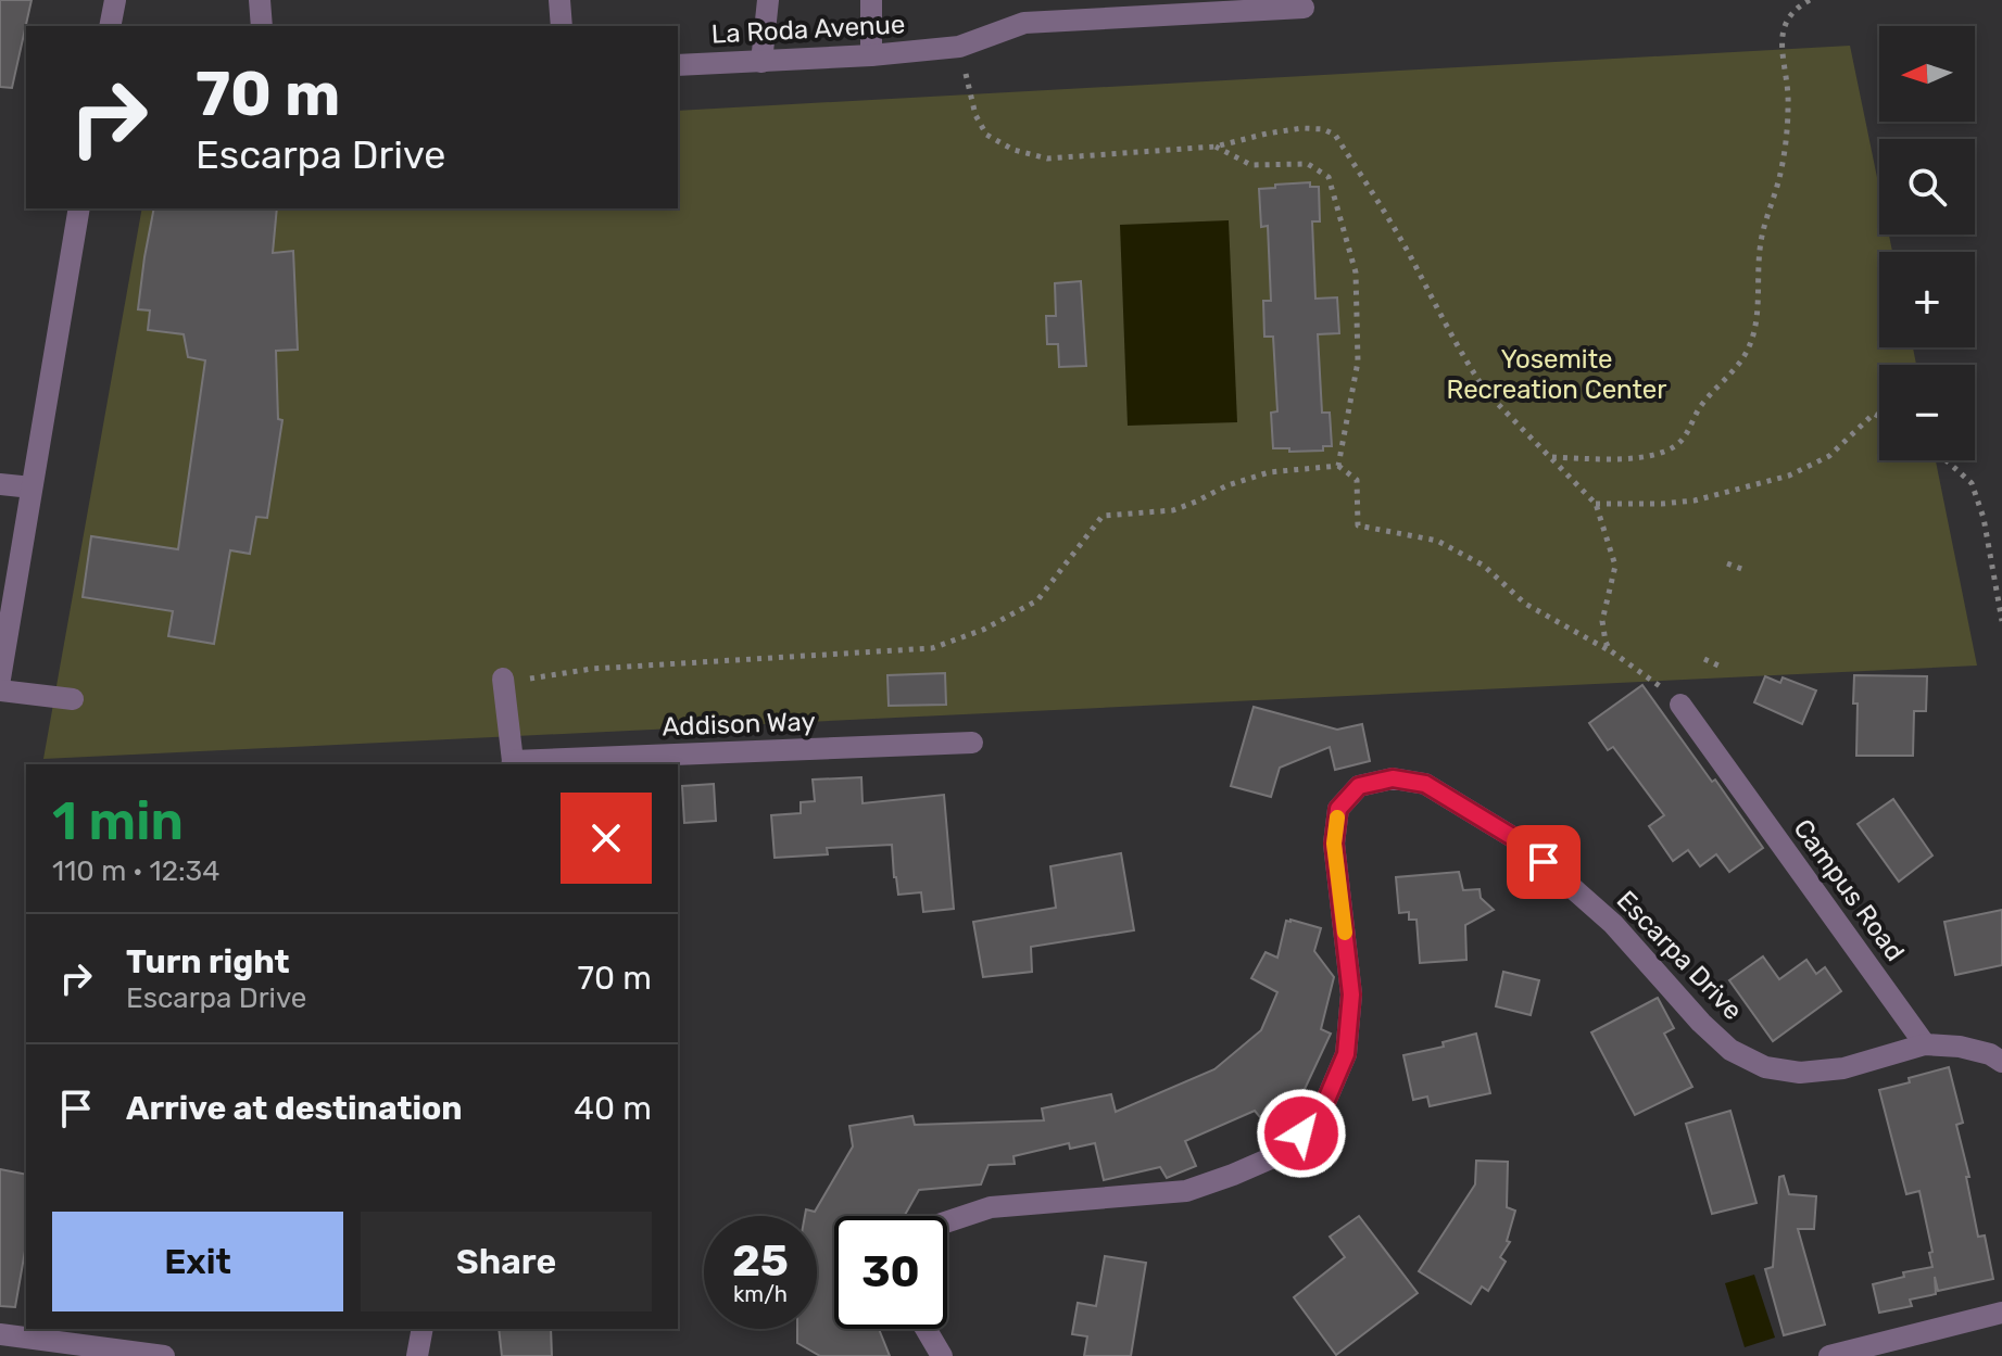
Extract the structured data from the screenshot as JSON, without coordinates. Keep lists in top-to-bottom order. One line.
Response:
{"streets":{"street":["La Roda Avenue","Addison Way","Campus Road","Escarpa Drive"]},"crossings":[["Campus Road","Escarpa Drive"]],"parks":["Yosemite Recreation Center"],"north":"left","page":{"map_buttons":["+","−"],"turn":["70 m","Escarpa Drive"],"heading":["1 min","110 m · 12:34"],"list":[{"name":"Turn right","note":"Escarpa Drive","value":"70 m"},{"name":"Arrive at destination","value":"40 m"}],"buttons":["Exit","Share"],"speed":"25 km/h","limit":"30"}}
